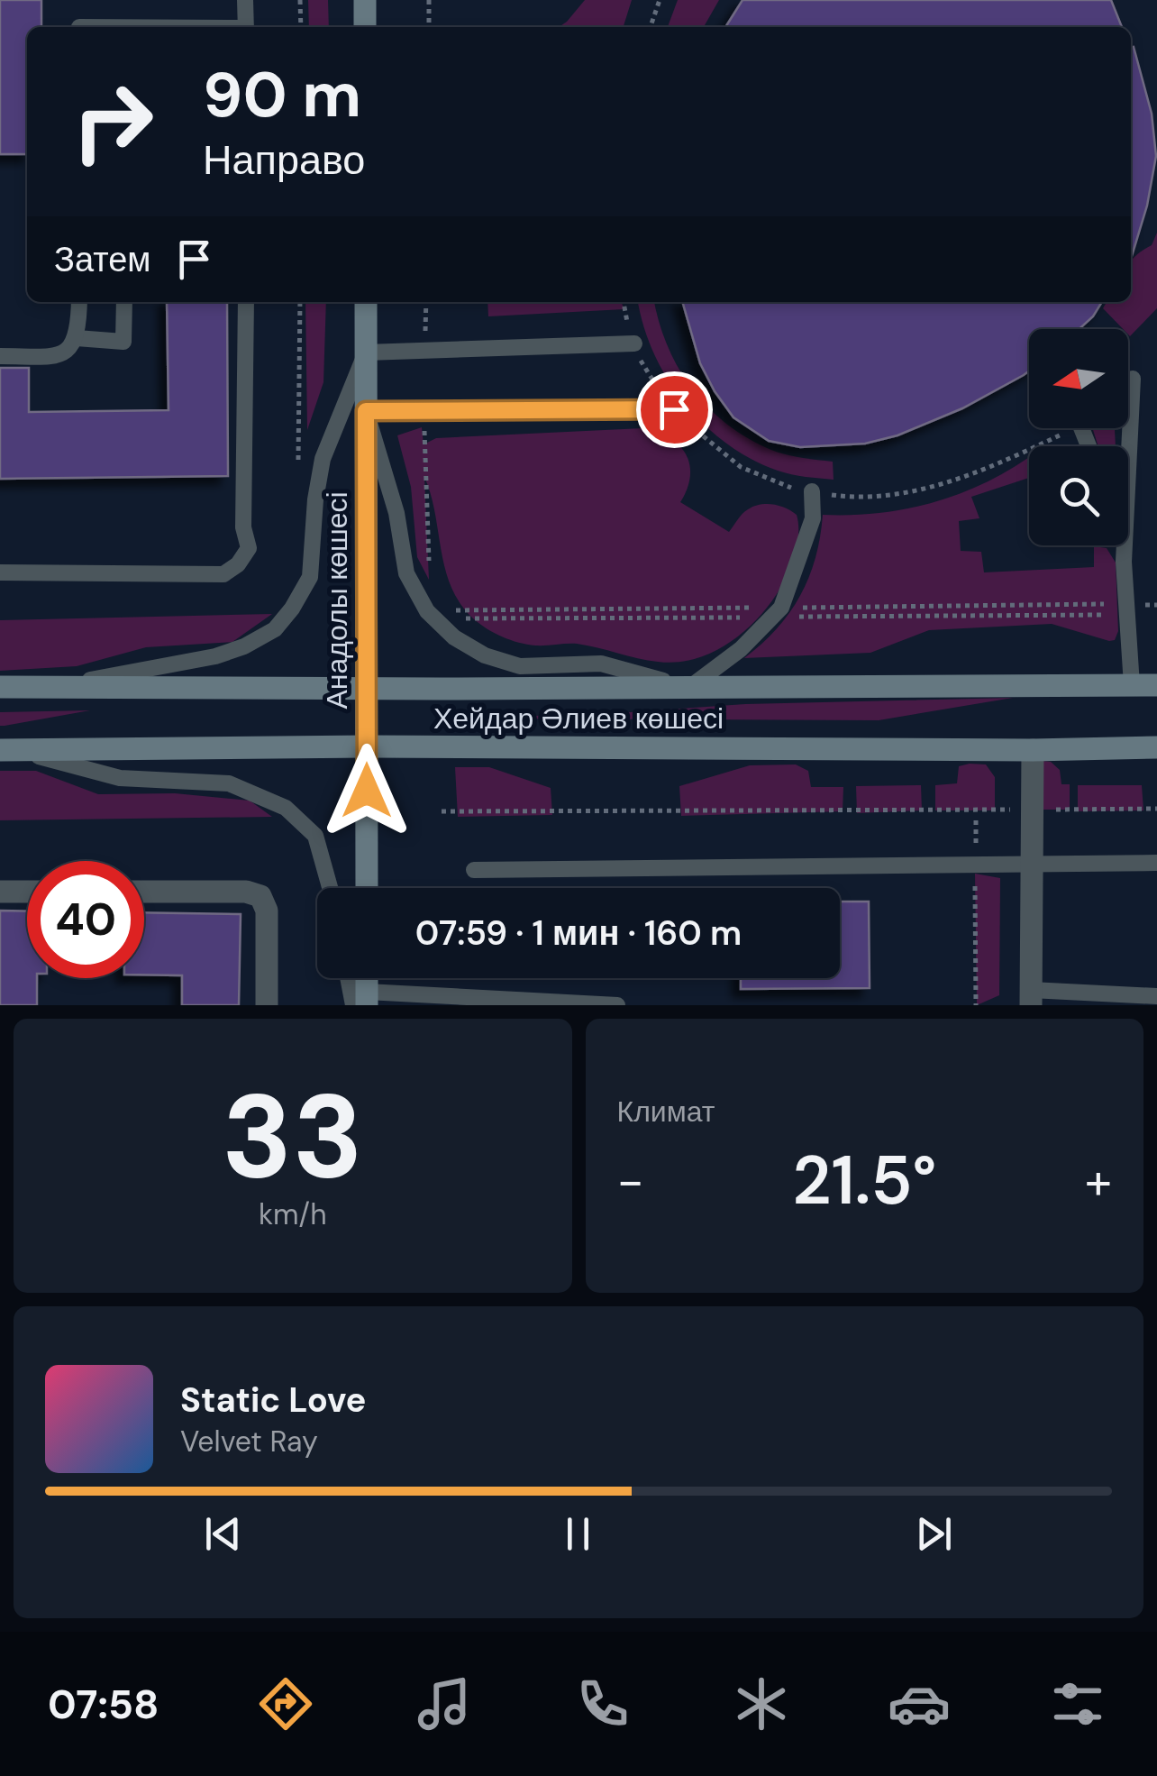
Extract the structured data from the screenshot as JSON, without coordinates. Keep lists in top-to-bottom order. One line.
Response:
{"streets":{"street":["Анадолы көшесі","Хейдар Әлиев көшесі"]},"crossings":[["Анадолы көшесі","Хейдар Әлиев көшесі"]],"north":"left","page":{"turn":["90 m","Направо"],"then":"Затем","limit":"40","trip":"07:59 · 1 мин · 160 m","tile":[["33","km/h"],"Климат"],"heat":["−","21.5°","+"],"song":["Static Love","Velvet Ray"],"tabs":"07:58"}}
